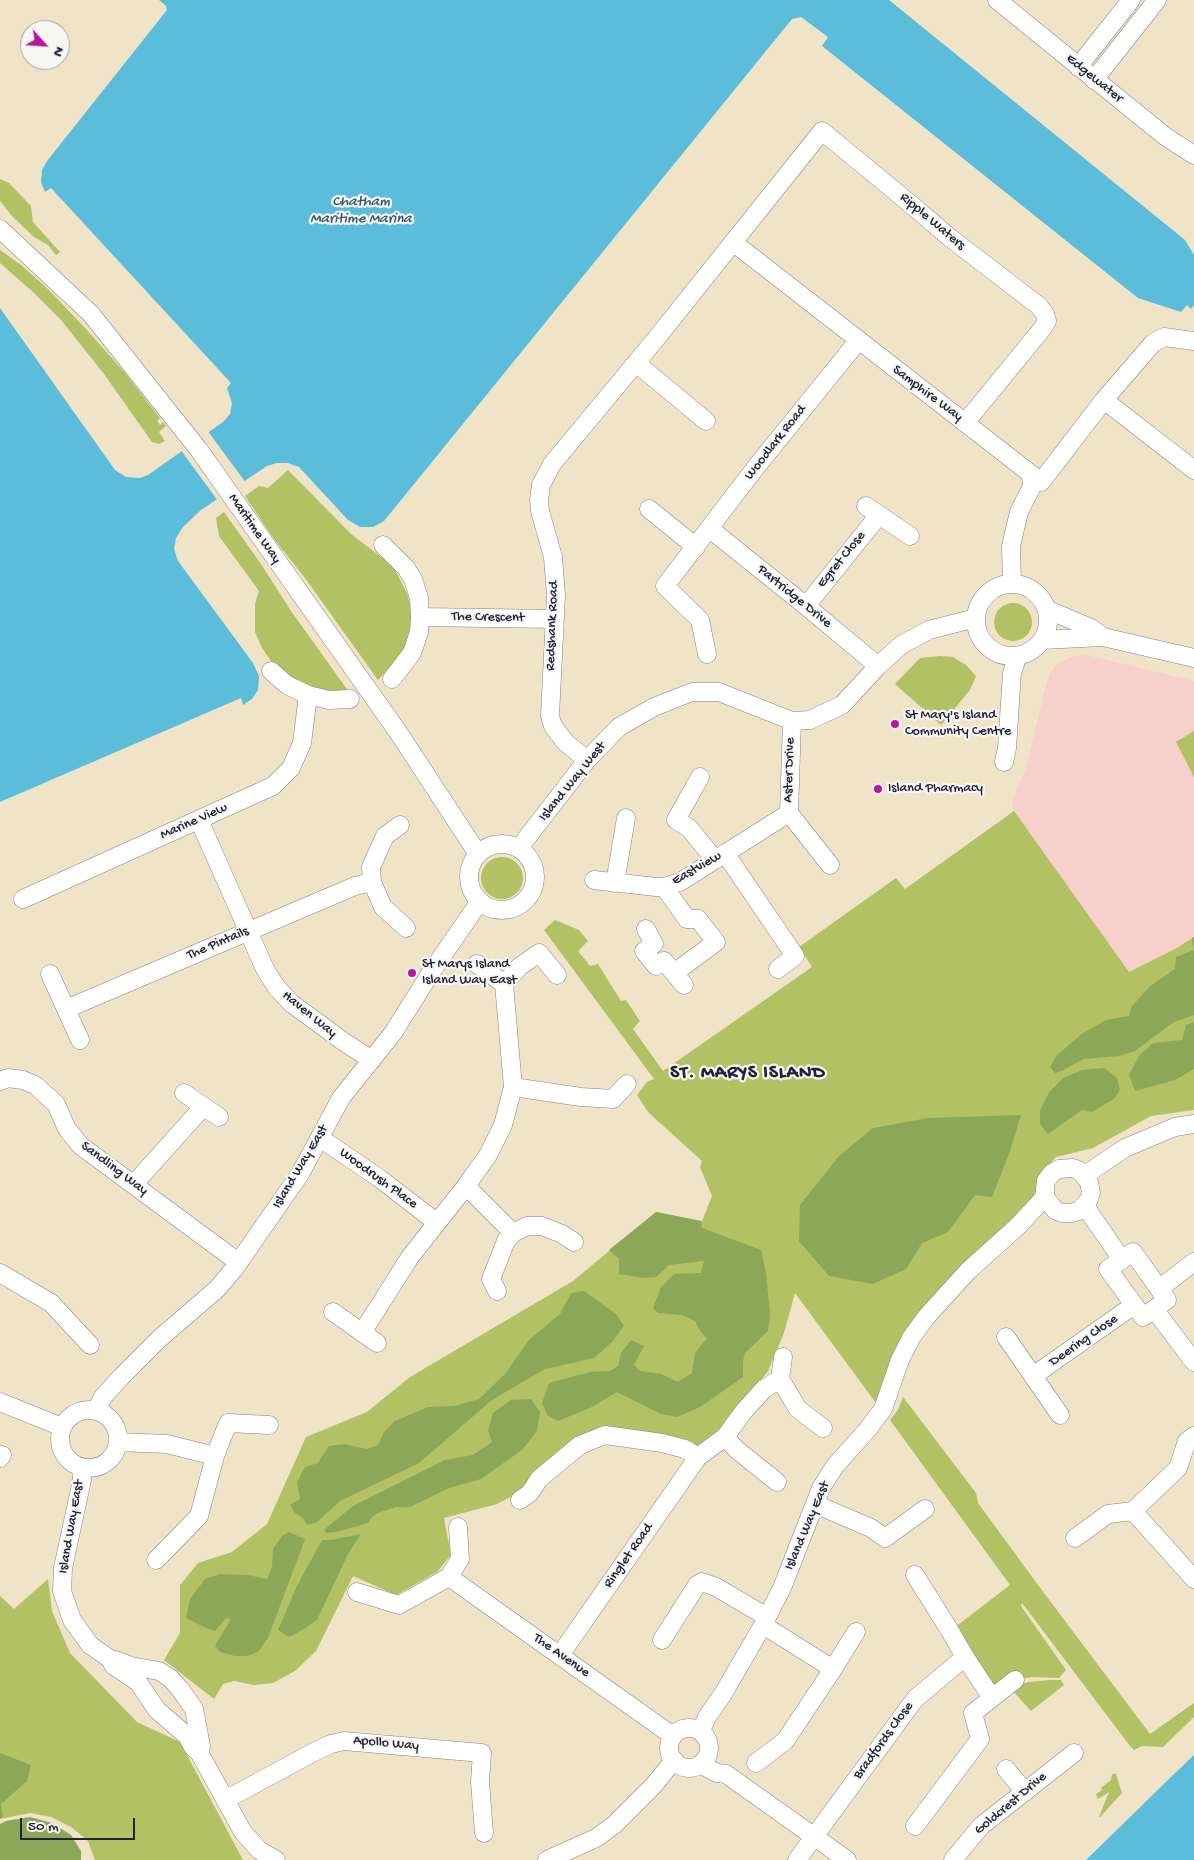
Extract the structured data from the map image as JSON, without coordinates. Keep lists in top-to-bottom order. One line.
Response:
{"streets":{"street":["Edgewater","Ripple Waters","Samphire Way","Woodlark Road","Maritime Way","Egret Close","Partridge Drive","The Crescent","Redshank Road","Aster Drive","Island Way West","Marine View","Eastview","The Pintails","Haven Way","Island Way East","Sandling Way","Woodrush Place","Deering Close","Ringlet Road","The Avenue","Bradfords Close","Apollo Way","Goldcrest Drive"]},"crossings":[["Ripple Waters","Samphire Way"],["Ripple Waters","Redshank Road"],["Samphire Way","Woodlark Road"],["Samphire Way","Redshank Road"],["Woodlark Road","Partridge Drive"],["Maritime Way","Island Way West"],["Maritime Way","Island Way East"],["Egret Close","Partridge Drive"],["The Crescent","Redshank Road"],["Redshank Road","Island Way West"],["Aster Drive","Island Way West"],["Aster Drive","Eastview"],["Island Way West","Island Way East"],["Marine View","Haven Way"],["The Pintails","Haven Way"],["Haven Way","Island Way East"],["Island Way East","Sandling Way"],["Island Way East","Woodrush Place"],["Island Way East","The Avenue"],["Island Way East","Apollo Way"],["Ringlet Road","The Avenue"]],"districts":["ST. MARYS ISLAND"],"water":["Chatham Maritime Marina"],"places":["St Mary's Island Community Centre","Island Pharmacy","St Marys Island Island Way East"],"scale_bar":"50 m","north":"bottom right"}
